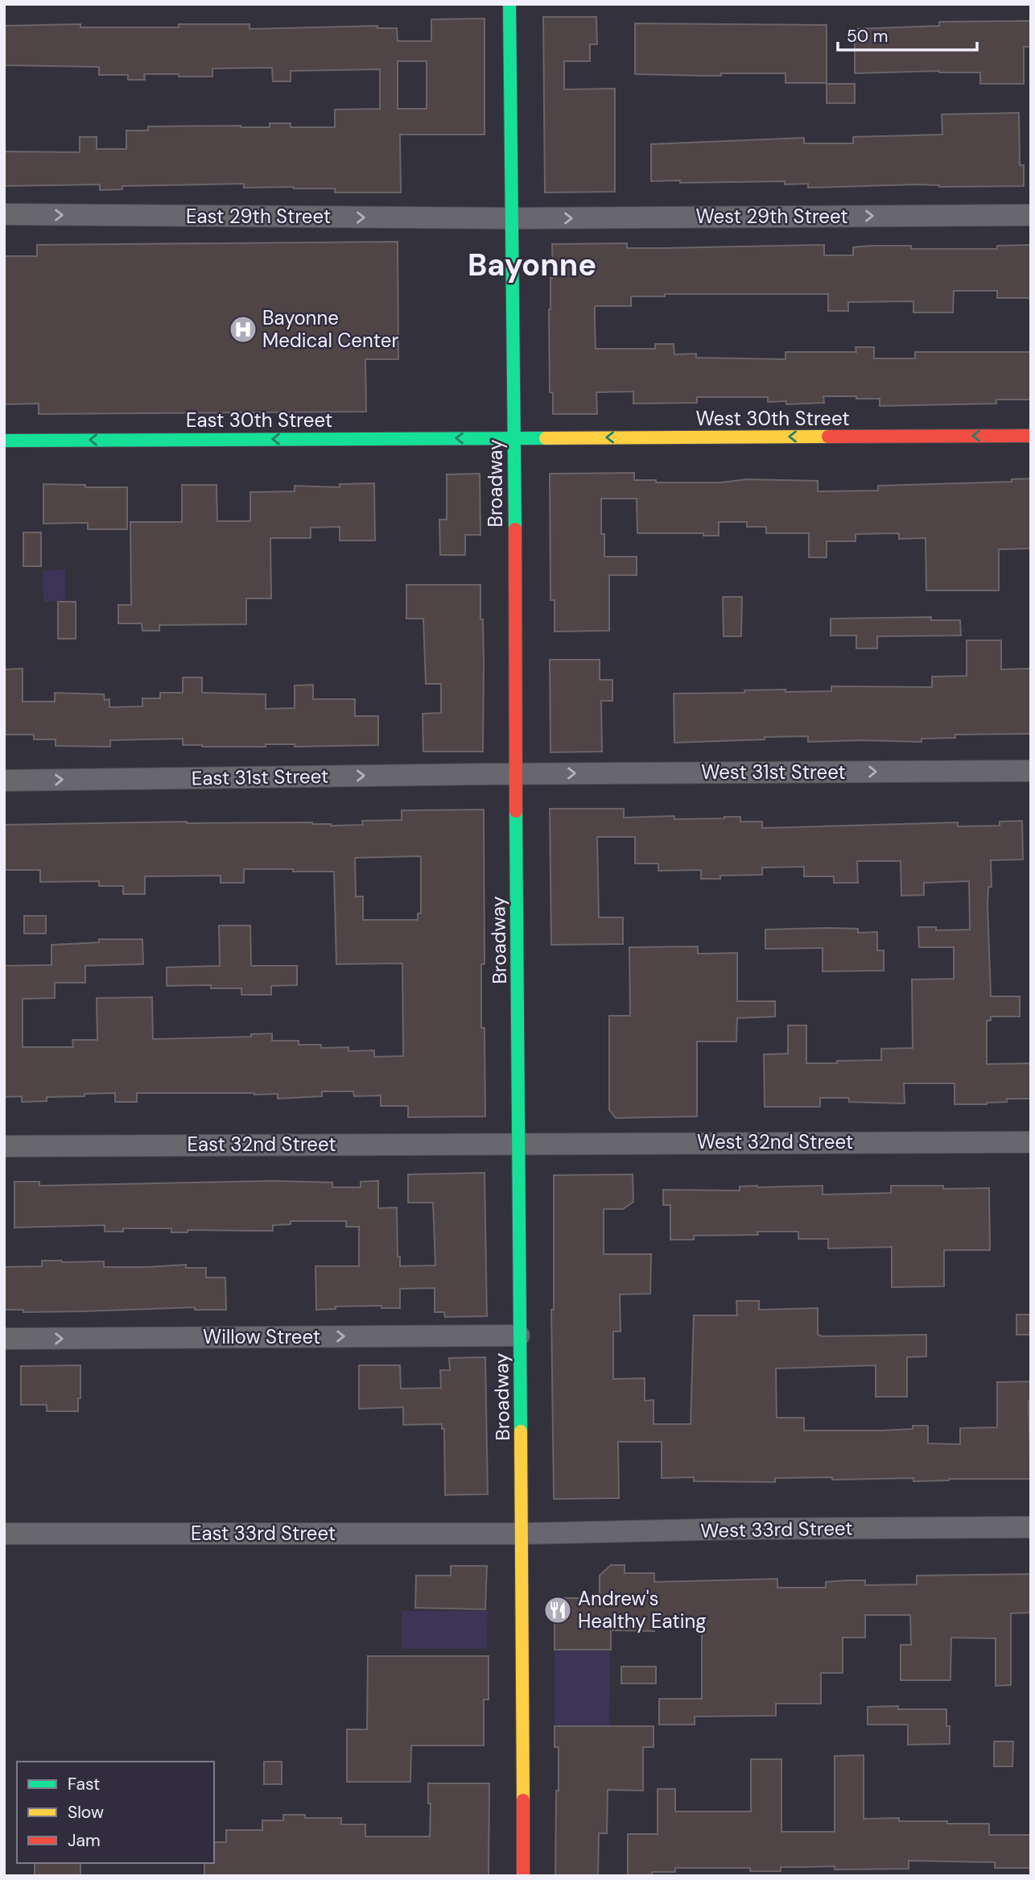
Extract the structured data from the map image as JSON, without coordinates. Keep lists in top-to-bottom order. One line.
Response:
{"streets":{"street":["East 29th Street","West 29th Street","West 30th Street","East 30th Street","Broadway","West 31st Street","East 31st Street","West 32nd Street","East 32nd Street","Willow Street","West 33rd Street","East 33rd Street"]},"crossings":[["East 29th Street","West 29th Street"],["East 29th Street","Broadway"],["West 29th Street","Broadway"],["West 30th Street","East 30th Street"],["West 30th Street","Broadway"],["East 30th Street","Broadway"],["Broadway","West 31st Street"],["Broadway","East 31st Street"],["Broadway","West 32nd Street"],["Broadway","East 32nd Street"],["Broadway","Willow Street"],["Broadway","West 33rd Street"],["Broadway","East 33rd Street"],["West 31st Street","East 31st Street"],["West 32nd Street","East 32nd Street"],["West 33rd Street","East 33rd Street"]],"one_way":["East 29th Street","West 29th Street","West 30th Street","East 30th Street","West 31st Street","East 31st Street","Willow Street"],"districts":["Bayonne"],"places":{"hospital":["Bayonne Medical Center"],"restaurant":["Andrew's Healthy Eating"]},"legend":["Fast","Slow","Jam"],"scale_bar":"50 m"}
